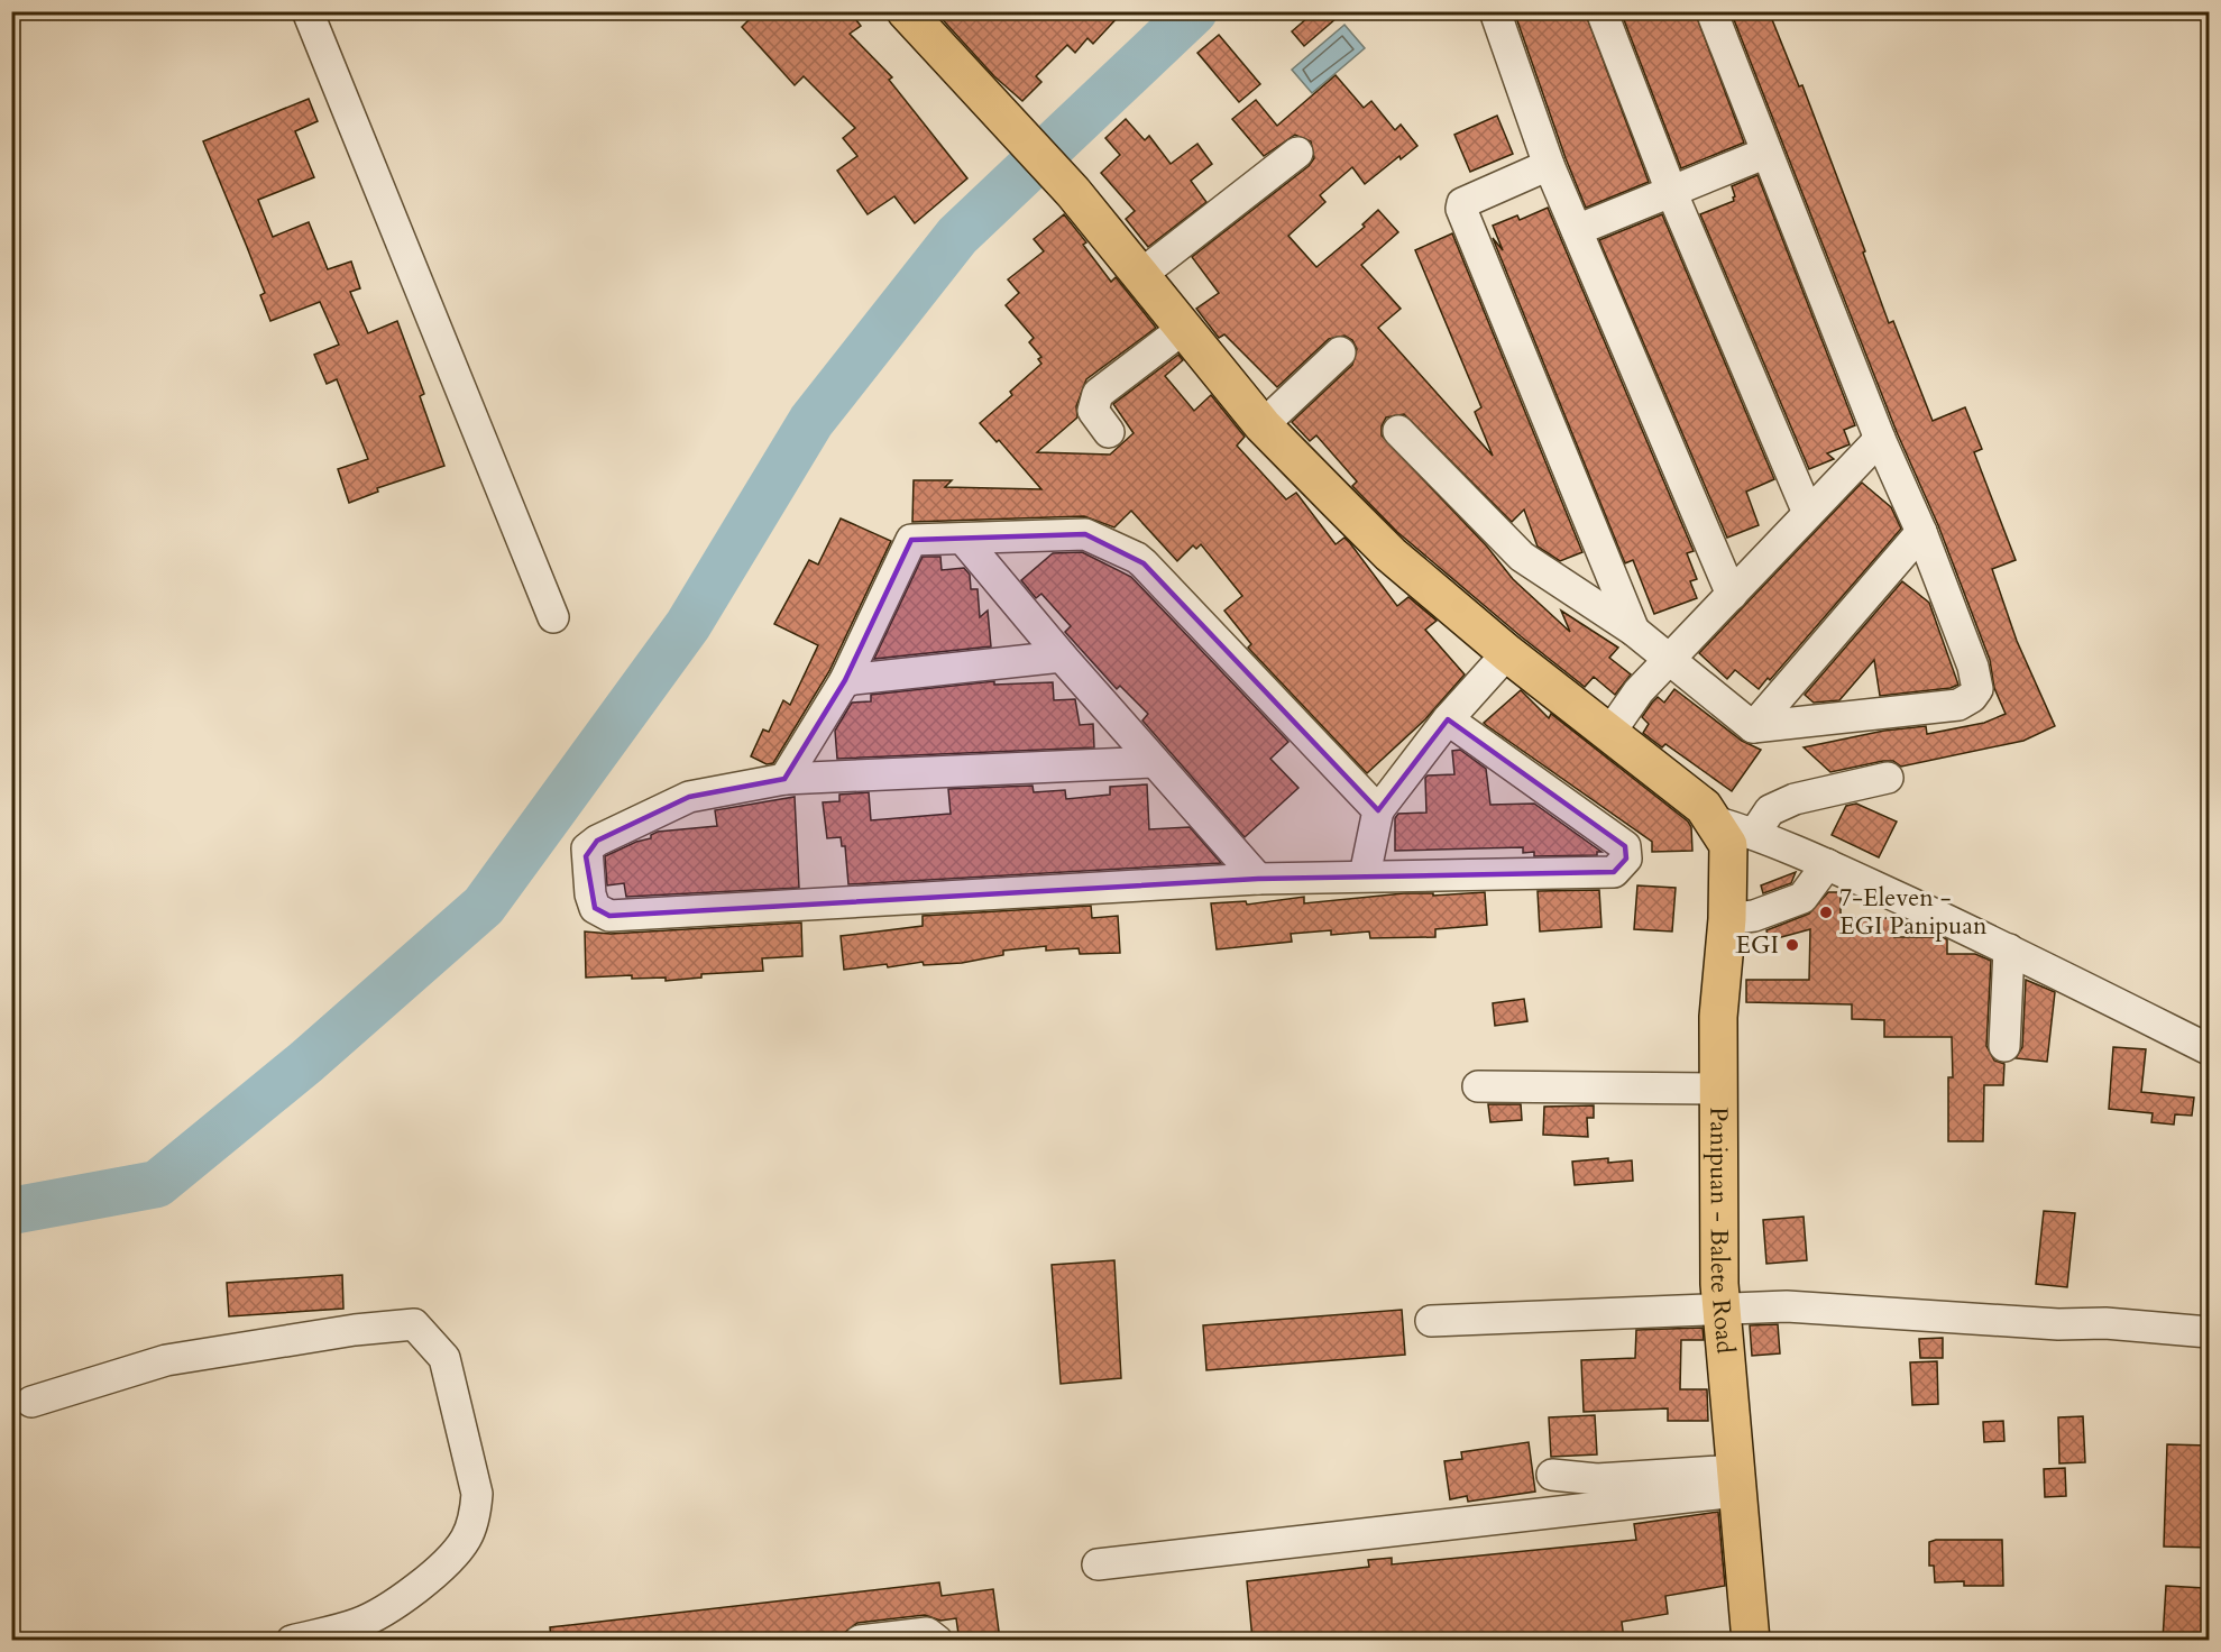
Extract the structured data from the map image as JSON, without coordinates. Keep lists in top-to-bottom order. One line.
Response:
{"streets":{"main road":["Panipuan - Balete Road"]},"places":["7-Eleven - EGI Panipuan","EGI"]}
